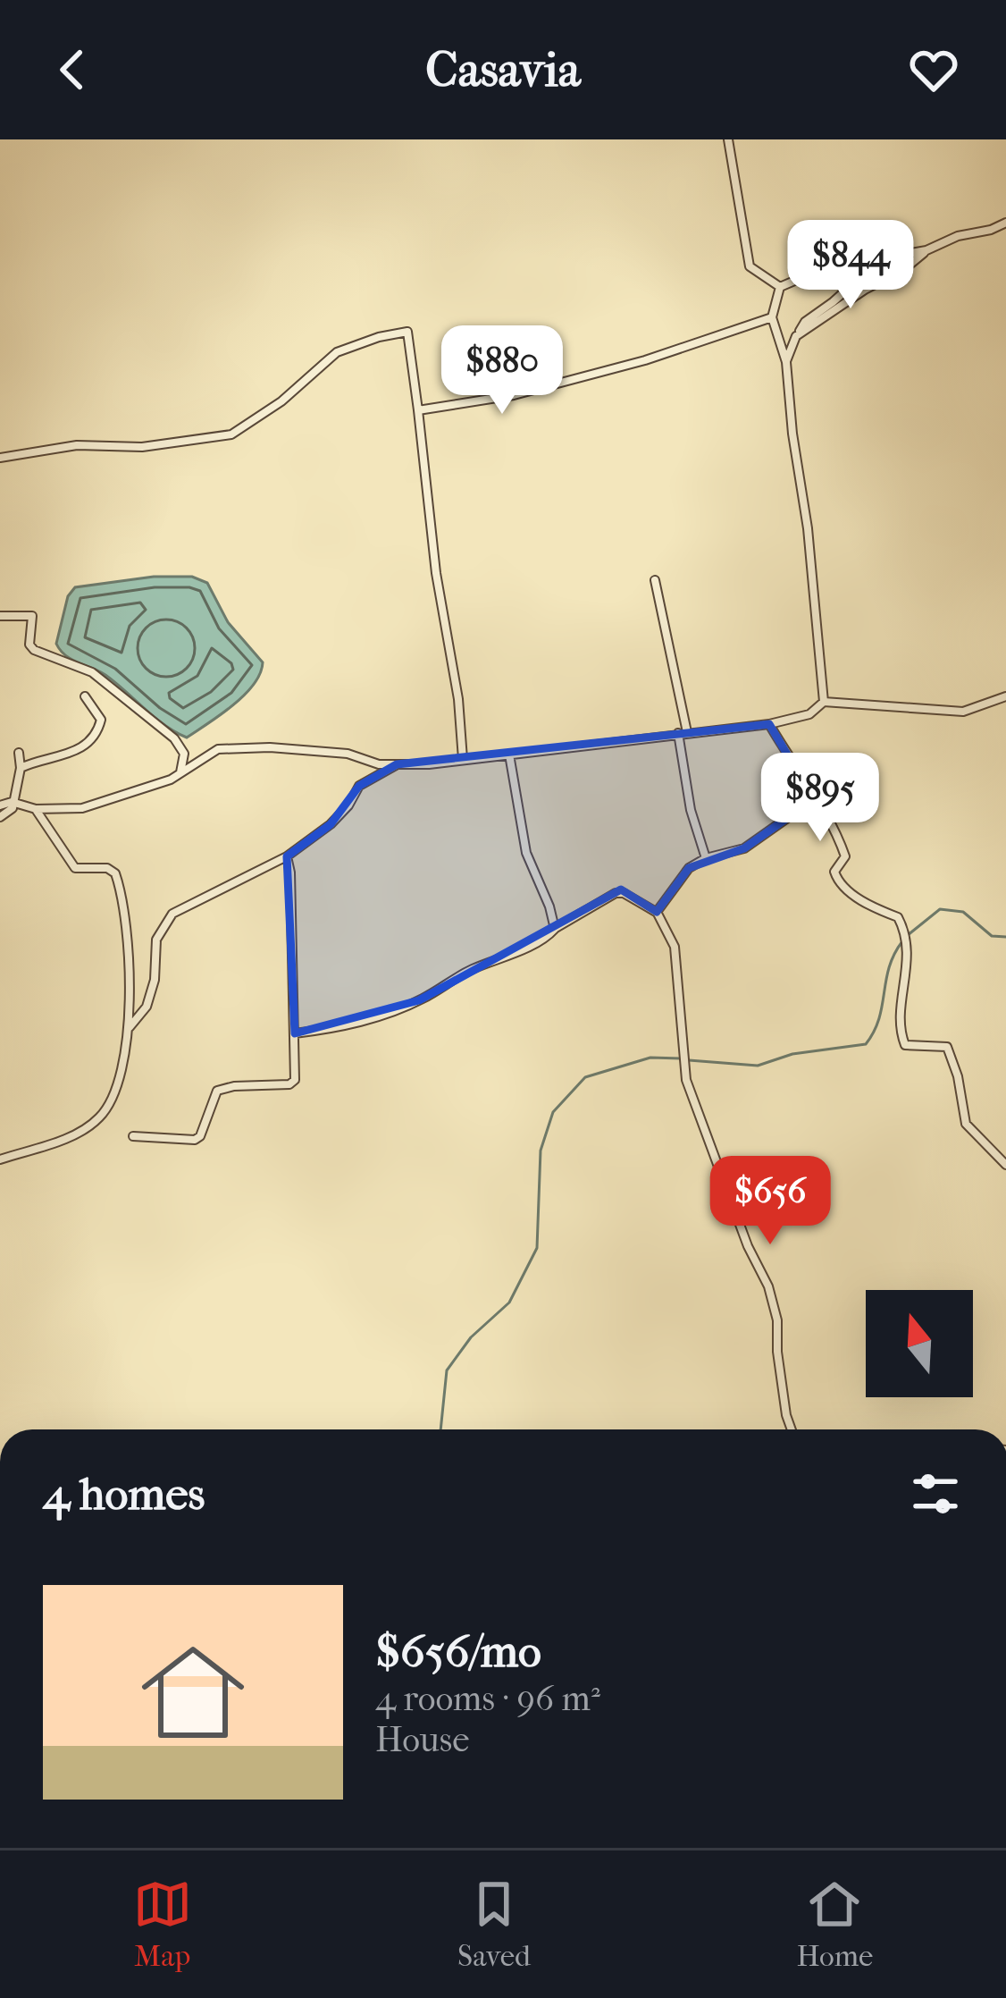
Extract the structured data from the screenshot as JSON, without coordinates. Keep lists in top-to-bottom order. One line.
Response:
{"north":"top","page":{"header":"Casavia","price":["$844","$880","$895","$656"],"heading":"4 homes","list":[{"name":"$656/mo","note":"4 rooms · 96 m² · House"}],"tabs":["Map","Saved","Home"]}}
